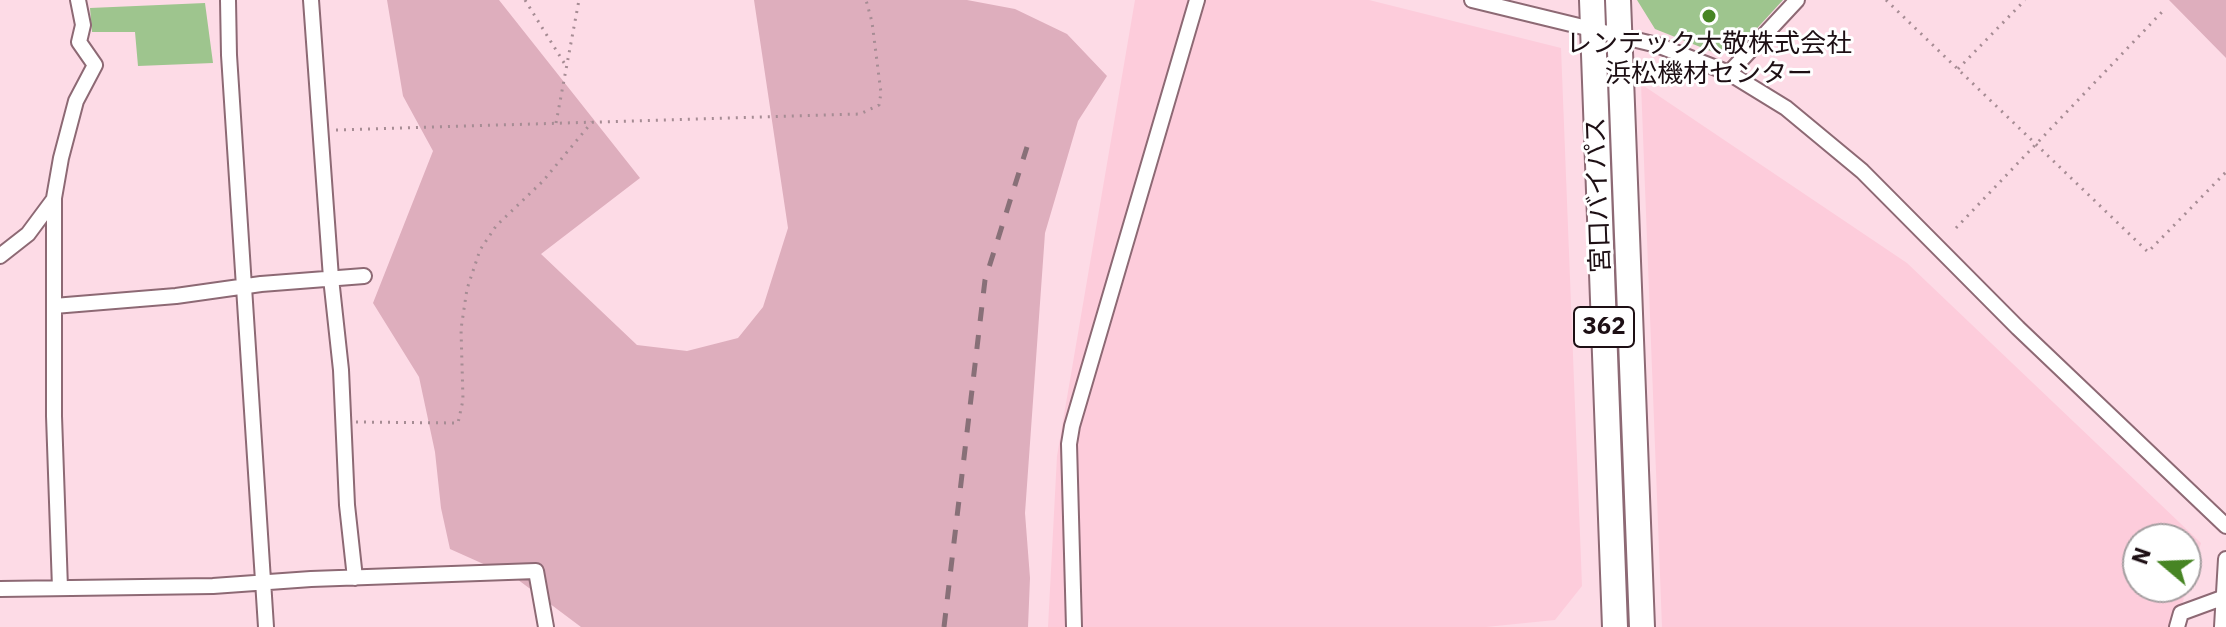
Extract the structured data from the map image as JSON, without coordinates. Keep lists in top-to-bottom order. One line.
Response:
{"streets":{"highway":["宮口バイパス","362"]},"places":["レンテック大敬株式会社 浜松機材センター"],"north":"left"}
